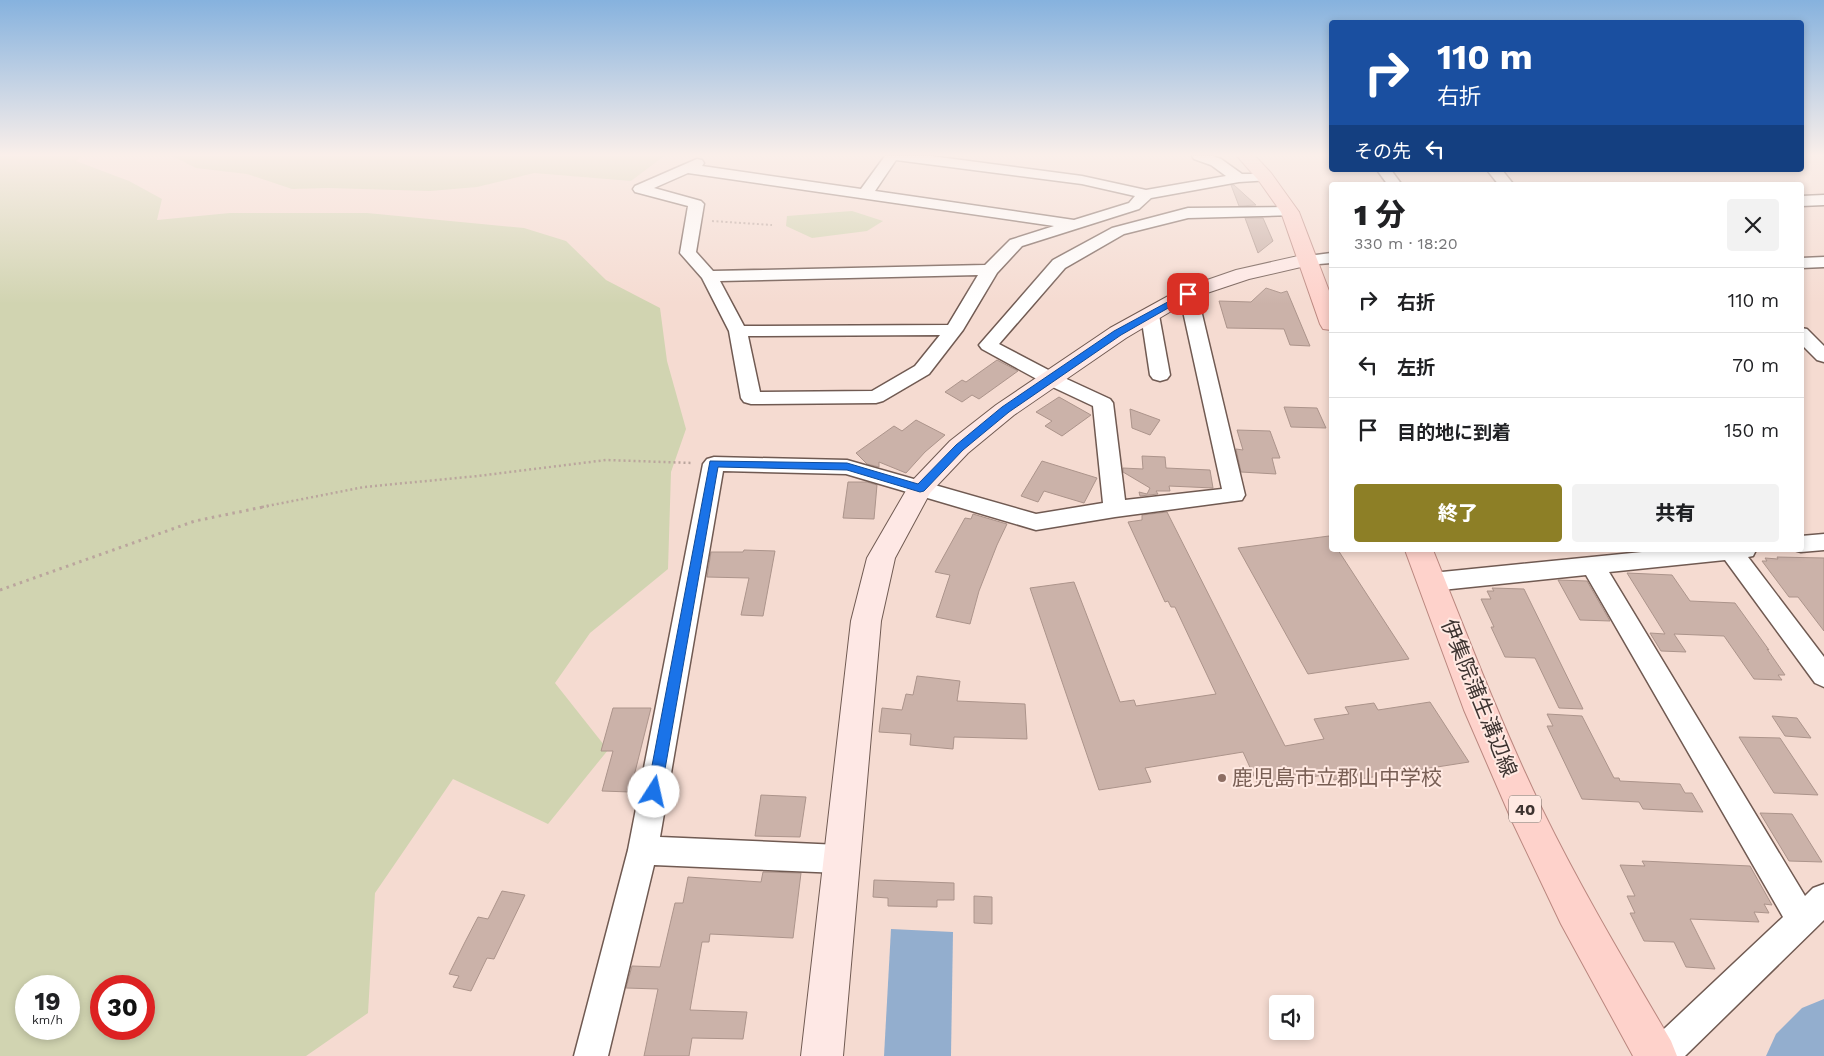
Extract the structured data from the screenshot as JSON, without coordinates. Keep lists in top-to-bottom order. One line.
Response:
{"streets":{"main road":["伊集院蒲生溝辺線","40"]},"places":["鹿児島市立郡山中学校"],"page":{"turn":["110 m","右折"],"then":"その先","heading":["1 分","330 m · 18:20"],"list":[{"name":"右折","value":"110 m"},{"name":"左折","value":"70 m"},{"name":"目的地に到着","value":"150 m"}],"buttons":["終了","共有"],"speed":"19 km/h","limit":"30"}}
